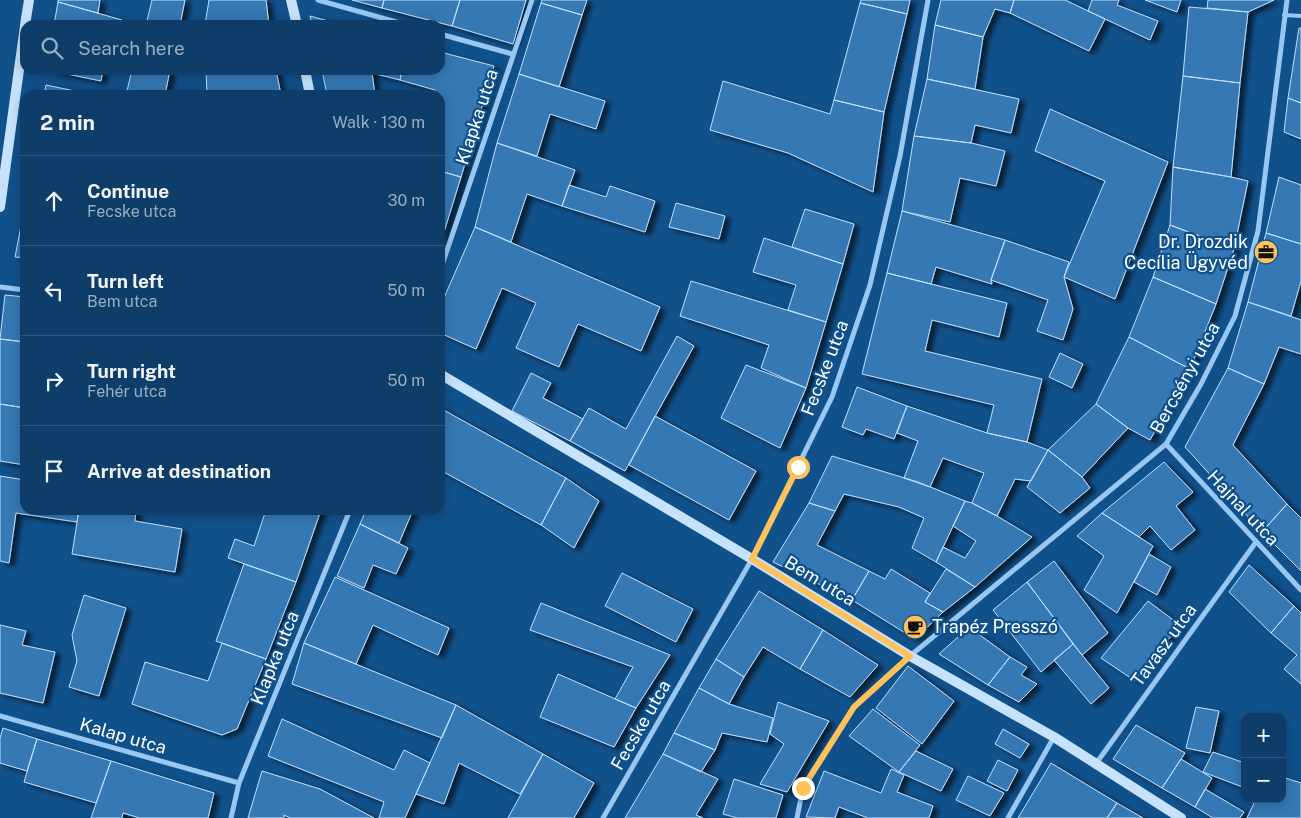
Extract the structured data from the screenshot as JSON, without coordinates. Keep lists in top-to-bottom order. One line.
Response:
{"streets":{"street":["Klapka utca","Fecske utca","Bercsényi utca","Hajnal utca","Bem utca","Tavasz utca","Kalap utca"]},"crossings":[["Klapka utca","Kalap utca"],["Fecske utca","Bem utca"],["Bercsényi utca","Hajnal utca"],["Bercsényi utca","Bem utca"],["Hajnal utca","Tavasz utca"],["Bem utca","Tavasz utca"]],"places":{"office":["Dr. Drozdik Cecília Ügyvéd"],"cafe":["Trapéz Presszó"]},"page":{"search":"Search here","heading":["2 min","Walk · 130 m"],"list":[["Continue","Fecske utca","30 m"],["Turn left","Bem utca","50 m"],["Turn right","Fehér utca","50 m"],"Arrive at destination"],"map_buttons":["+","−"]}}
